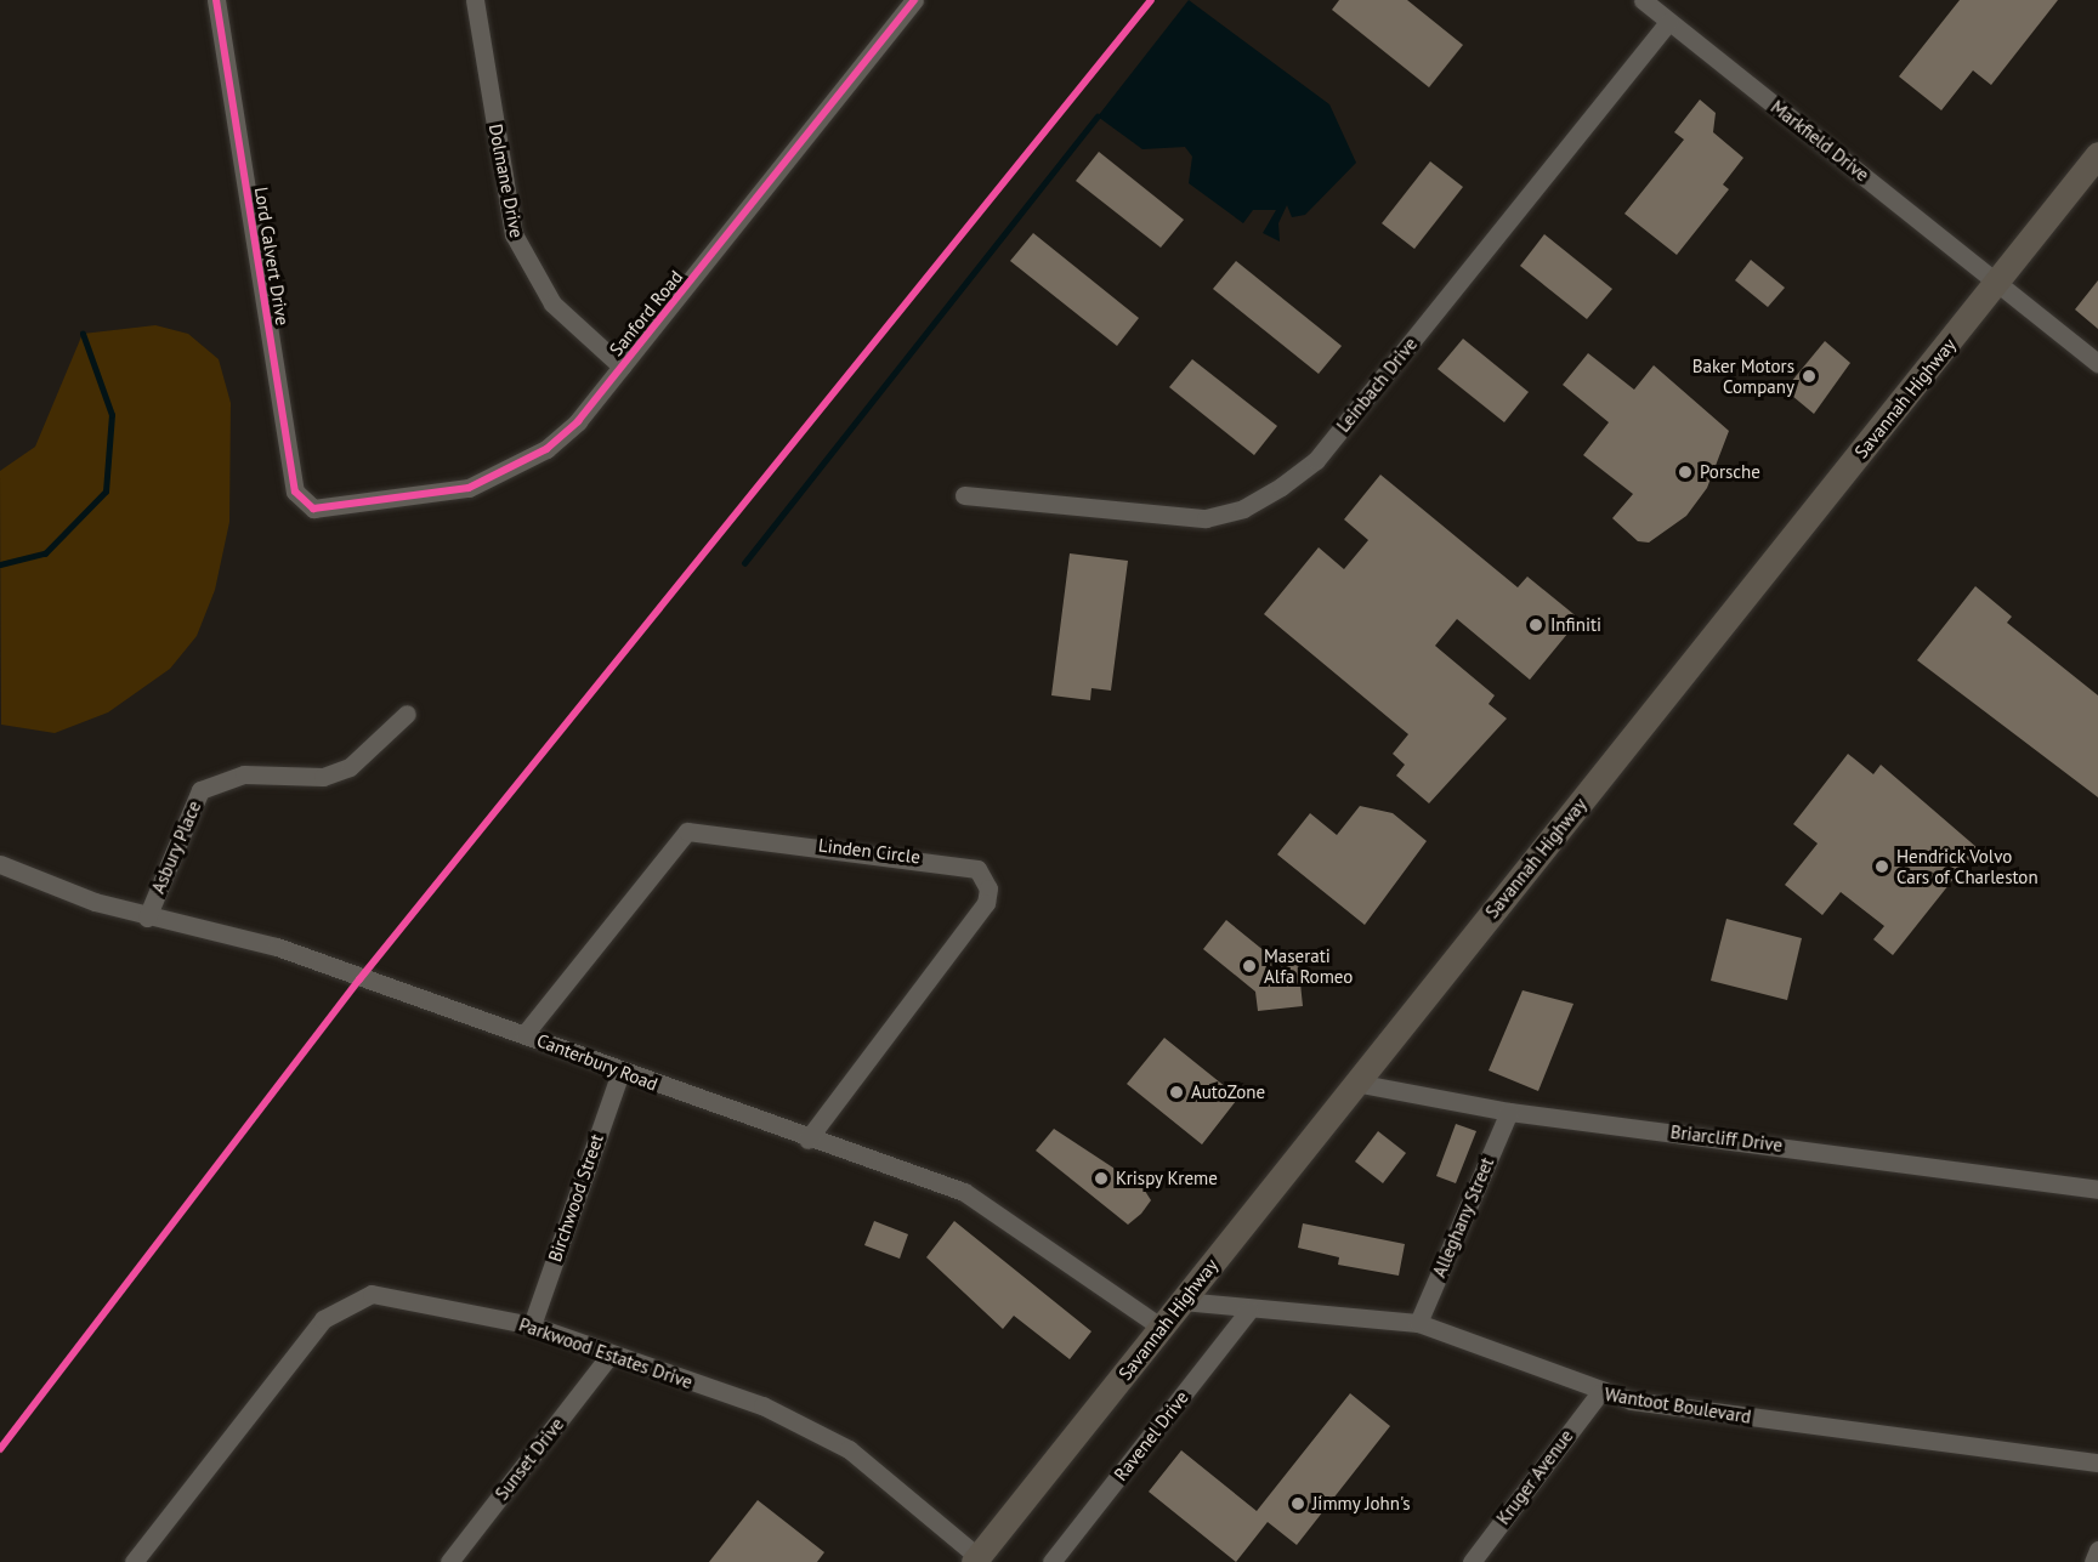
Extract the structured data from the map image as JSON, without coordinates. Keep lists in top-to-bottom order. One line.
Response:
{"streets":{"highway":["Savannah Highway"],"street":["Markfield Drive","Dolmane Drive","Lord Calvert Drive","Sanford Road","Leinbach Drive","Asbury Place","Linden Circle","Canterbury Road","Briarcliff Drive","Birchwood Street","Alleghany Street","Parkwood Estates Drive","Wantoot Boulevard","Ravenel Drive","Sunset Drive","Kruger Avenue"]},"crossings":[["Markfield Drive","Leinbach Drive"],["Markfield Drive","Savannah Highway"],["Dolmane Drive","Sanford Road"],["Lord Calvert Drive","Sanford Road"],["Savannah Highway","Canterbury Road"],["Savannah Highway","Briarcliff Drive"],["Savannah Highway","Parkwood Estates Drive"],["Savannah Highway","Wantoot Boulevard"],["Asbury Place","Canterbury Road"],["Linden Circle","Canterbury Road"],["Canterbury Road","Birchwood Street"],["Briarcliff Drive","Alleghany Street"],["Birchwood Street","Parkwood Estates Drive"],["Alleghany Street","Wantoot Boulevard"],["Parkwood Estates Drive","Sunset Drive"],["Wantoot Boulevard","Ravenel Drive"],["Wantoot Boulevard","Kruger Avenue"]],"places":["Baker Motors Company","Porsche","Infiniti","Hendrick Volvo Cars of Charleston","Maserati Alfa Romeo","AutoZone","Krispy Kreme","Jimmy John's"]}
